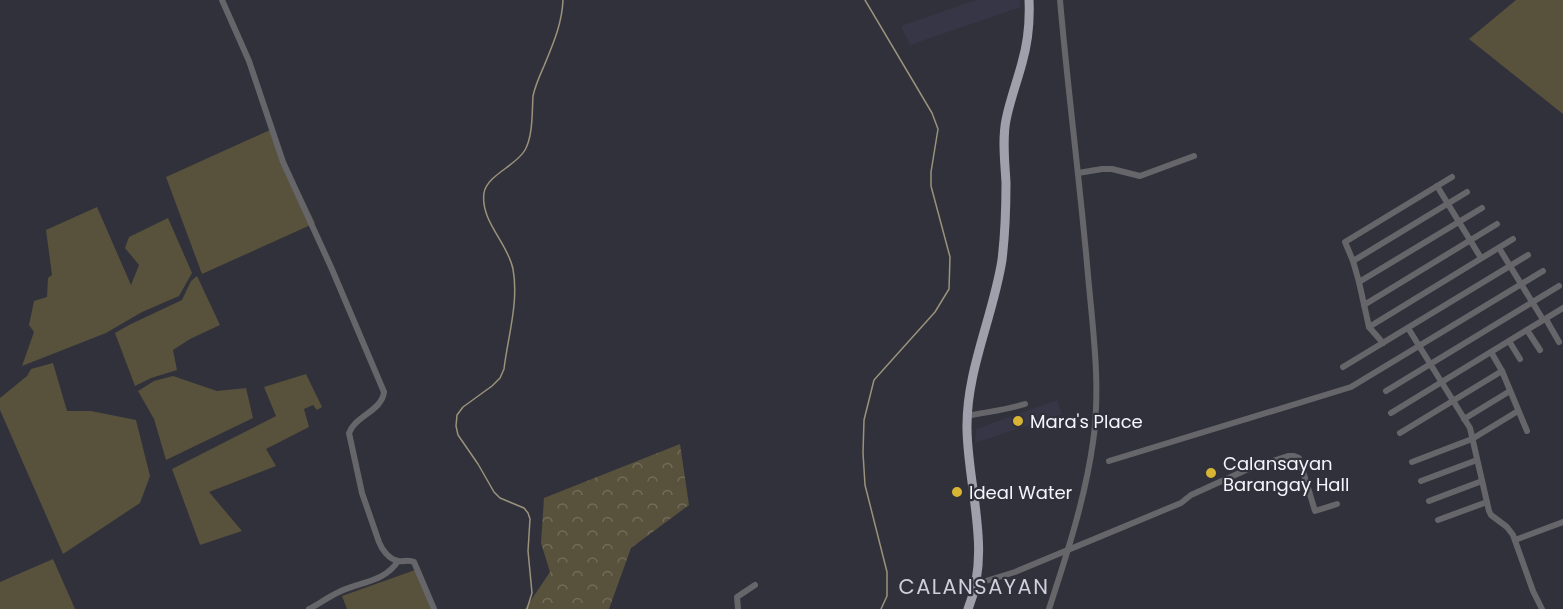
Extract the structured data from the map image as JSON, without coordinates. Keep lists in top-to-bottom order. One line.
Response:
{"districts":["CALANSAYAN"],"places":["Mara's Place","Calansayan Barangay Hall","Ideal Water"]}
